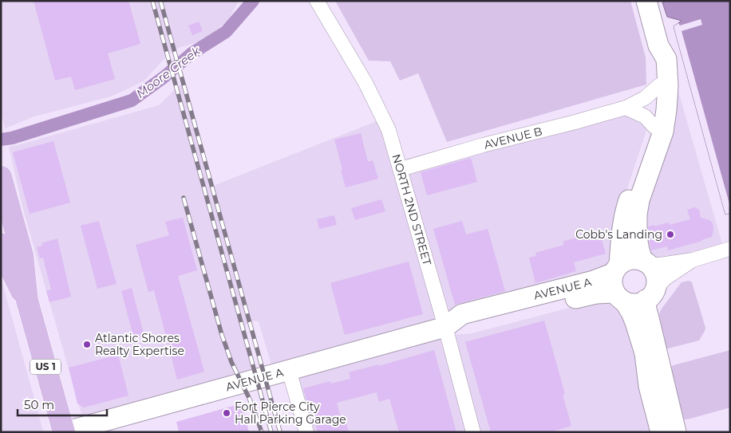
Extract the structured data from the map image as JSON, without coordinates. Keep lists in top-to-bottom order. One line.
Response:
{"streets":{"main road":["US 1"],"street":["AVENUE B","NORTH 2ND STREET","AVENUE A"]},"crossings":[["AVENUE B","NORTH 2ND STREET"],["NORTH 2ND STREET","AVENUE A"],["AVENUE A","US 1"]],"water":["Moore Creek"],"places":["Cobb's Landing","Atlantic Shores Realty Expertise","Fort Pierce City Hall Parking Garage"],"scale_bar":"50 m"}
